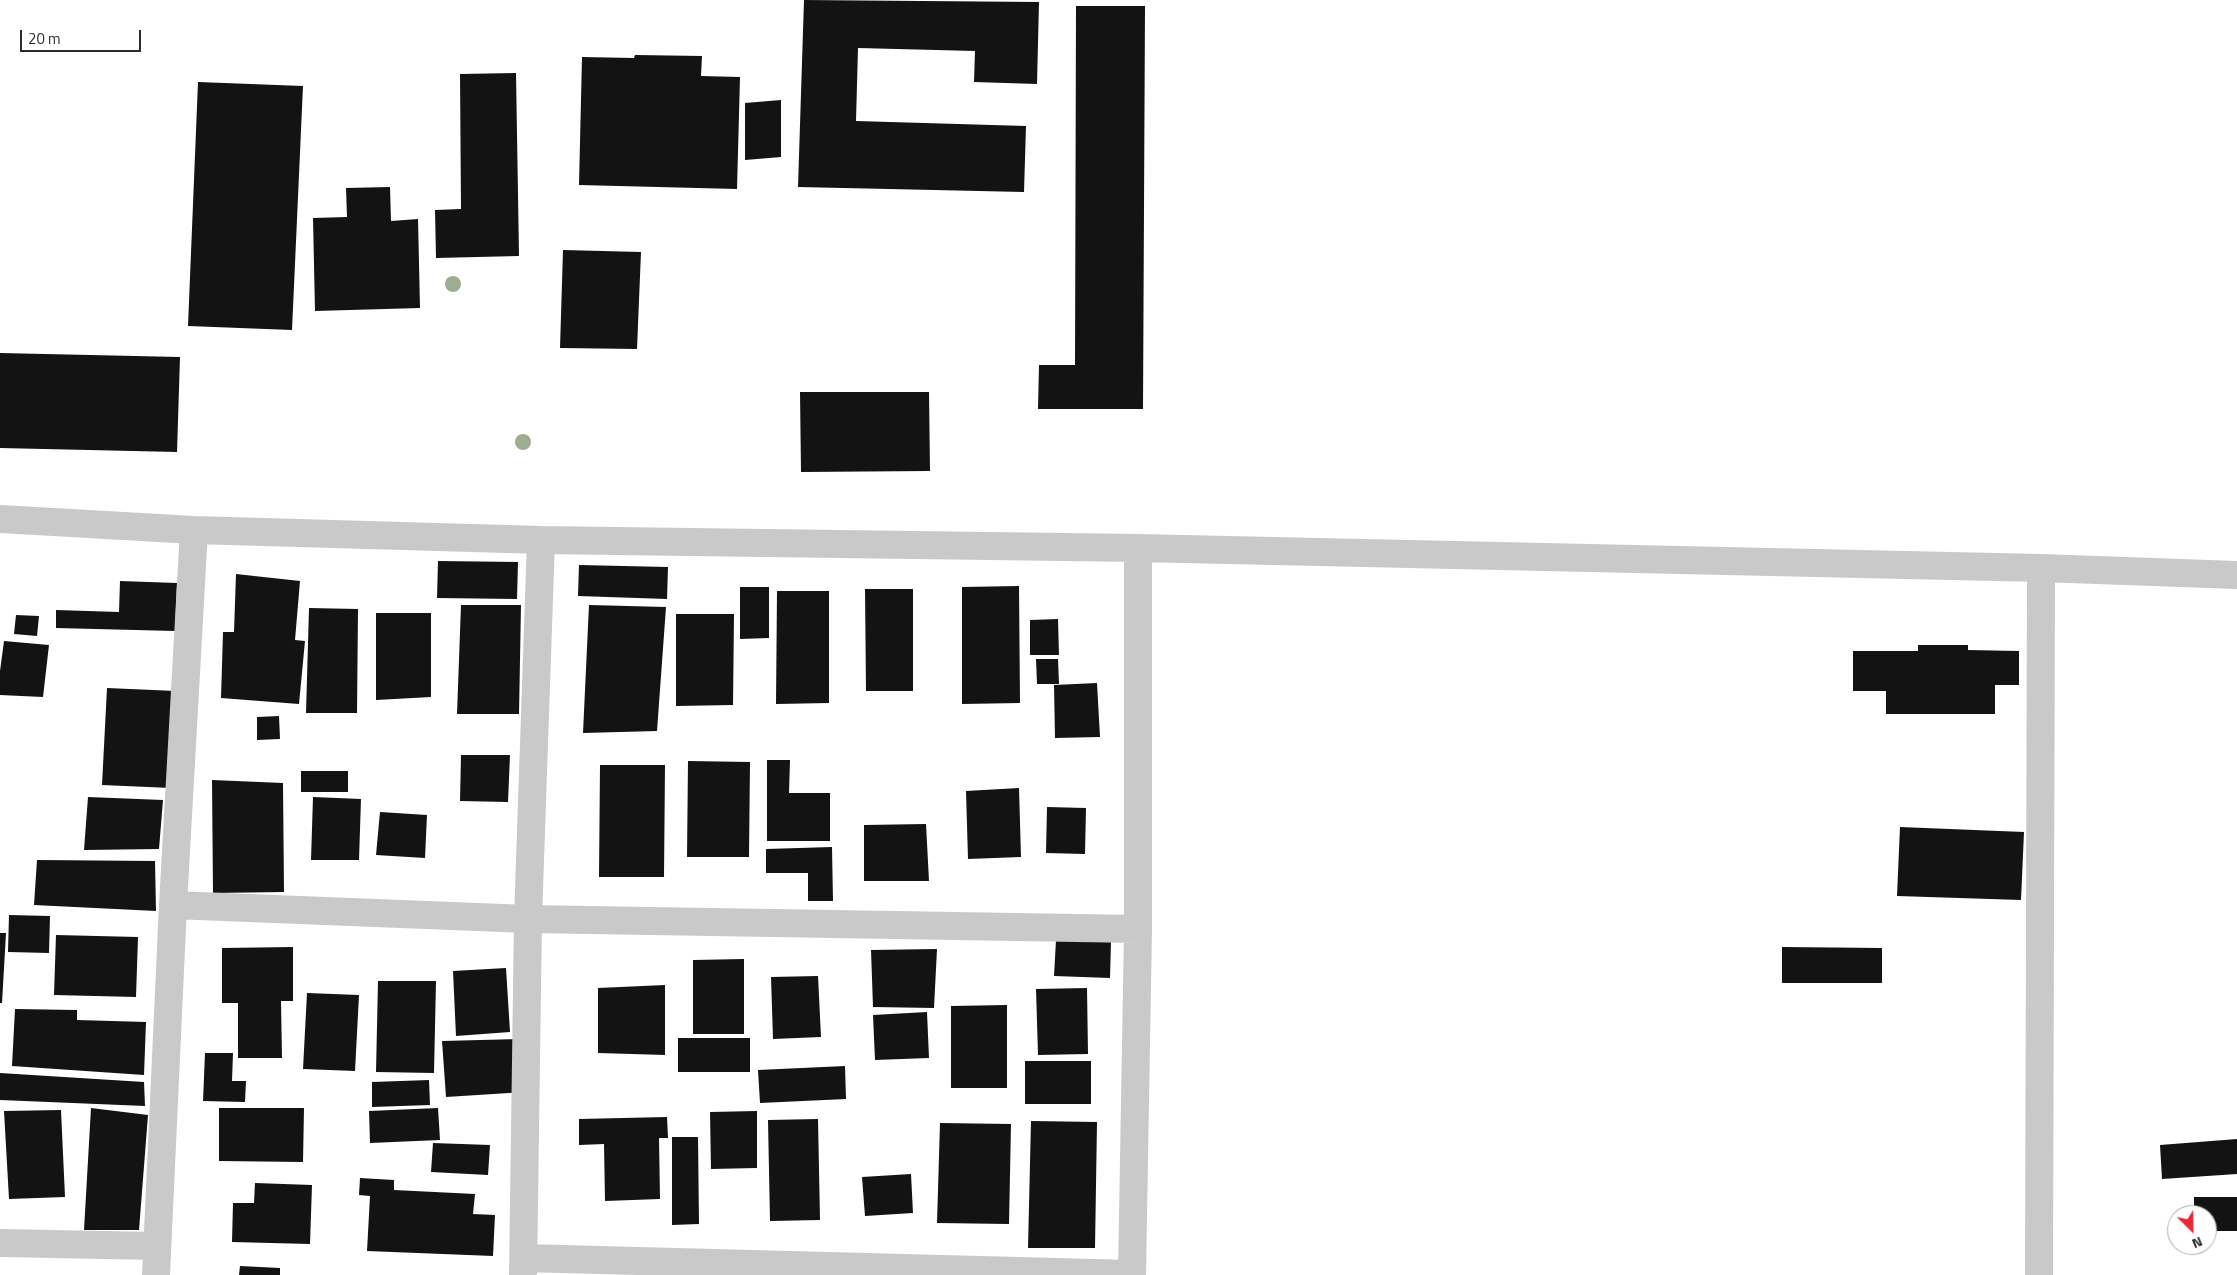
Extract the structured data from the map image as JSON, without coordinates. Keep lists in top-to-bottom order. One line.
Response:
{"scale_bar":"20 m","north":"bottom right"}
